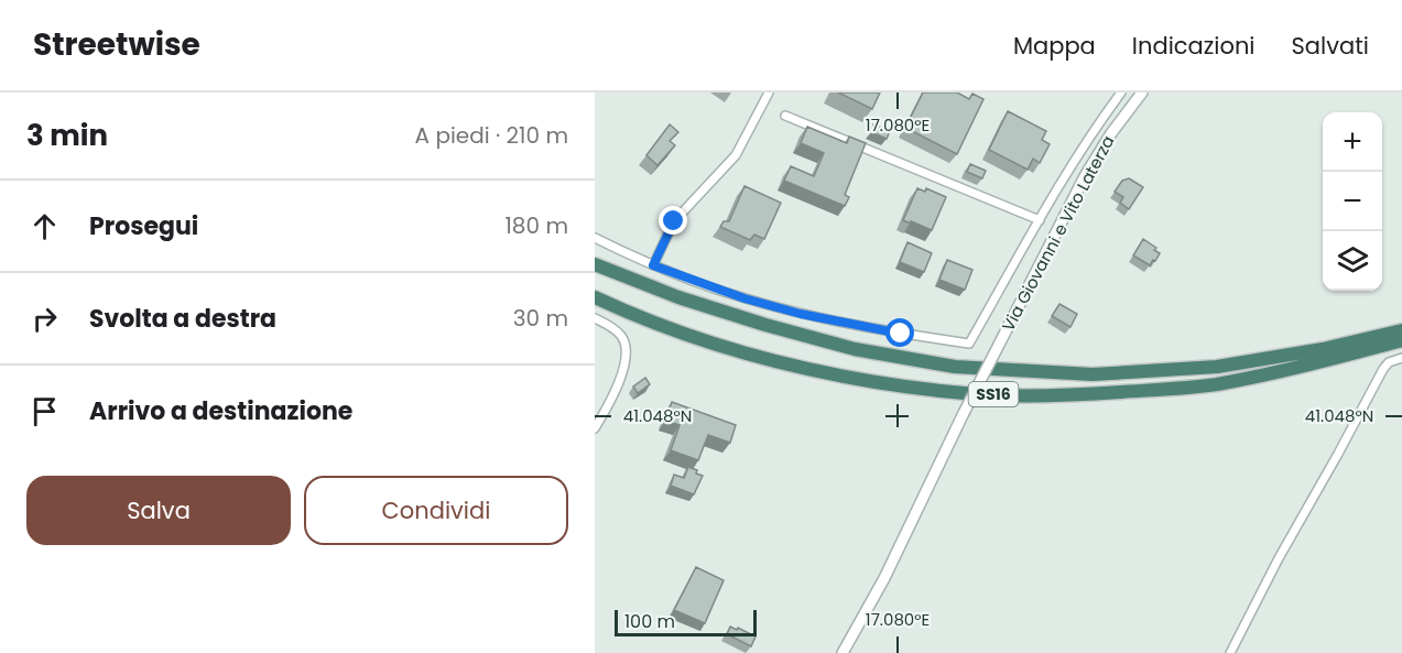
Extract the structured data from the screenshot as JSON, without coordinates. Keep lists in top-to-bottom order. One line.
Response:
{"streets":{"highway":["SS16"],"street":["Via Giovanni e Vito Laterza"]},"scale_bar":"100 m","page":{"header":"Streetwise","nav":["Mappa","Indicazioni","Salvati"],"heading":["3 min","A piedi · 210 m"],"map_buttons":["+","−"],"list":[["Prosegui","180 m"],["Svolta a destra","30 m"],"Arrivo a destinazione"],"buttons":["Salva","Condividi"],"scale":"100 m"},"coordinates":["17.080°E","41.048°N"]}
